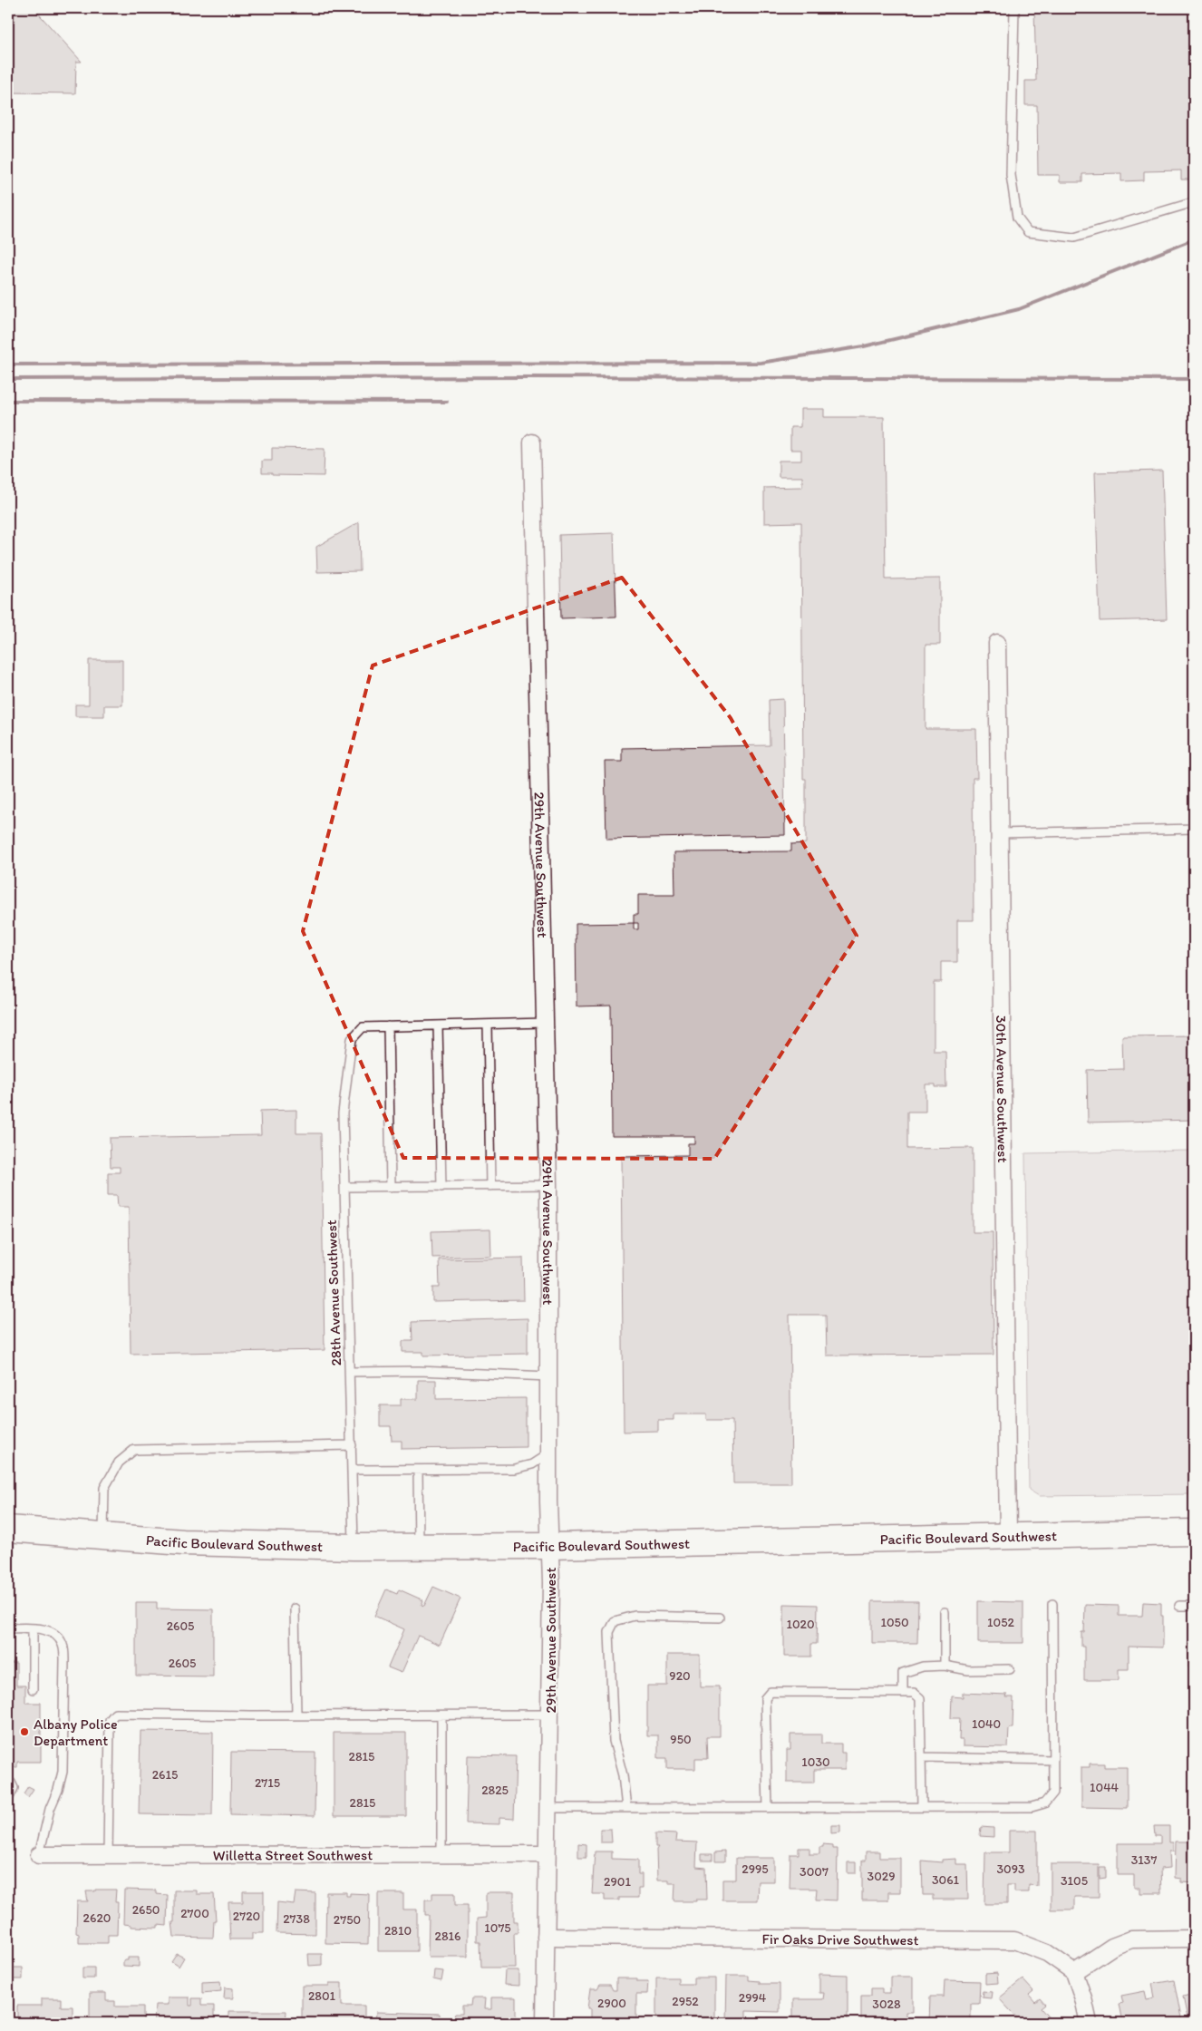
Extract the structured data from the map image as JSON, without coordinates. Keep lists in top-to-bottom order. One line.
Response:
{"streets":{"main road":["Pacific Boulevard Southwest"],"street":["29th Avenue Southwest","30th Avenue Southwest","Willetta Street Southwest","Fir Oaks Drive Southwest"],"lane":["28th Avenue Southwest"]},"crossings":[["29th Avenue Southwest","Pacific Boulevard Southwest"],["29th Avenue Southwest","Willetta Street Southwest"],["29th Avenue Southwest","Fir Oaks Drive Southwest"],["30th Avenue Southwest","Pacific Boulevard Southwest"],["28th Avenue Southwest","Pacific Boulevard Southwest"]],"places":["Albany Police Department"],"house_numbers":["1050","1052","1020","2605","2605","920","1040","950","2815","1030","2615","2715","1044","2825","2815","3137","2995","3093","3007","3029","3061","3105","2901","2650","2700","2720","2620","2738","2750","1075","2810","2816","2801","2994","2952","2900","3028"]}
